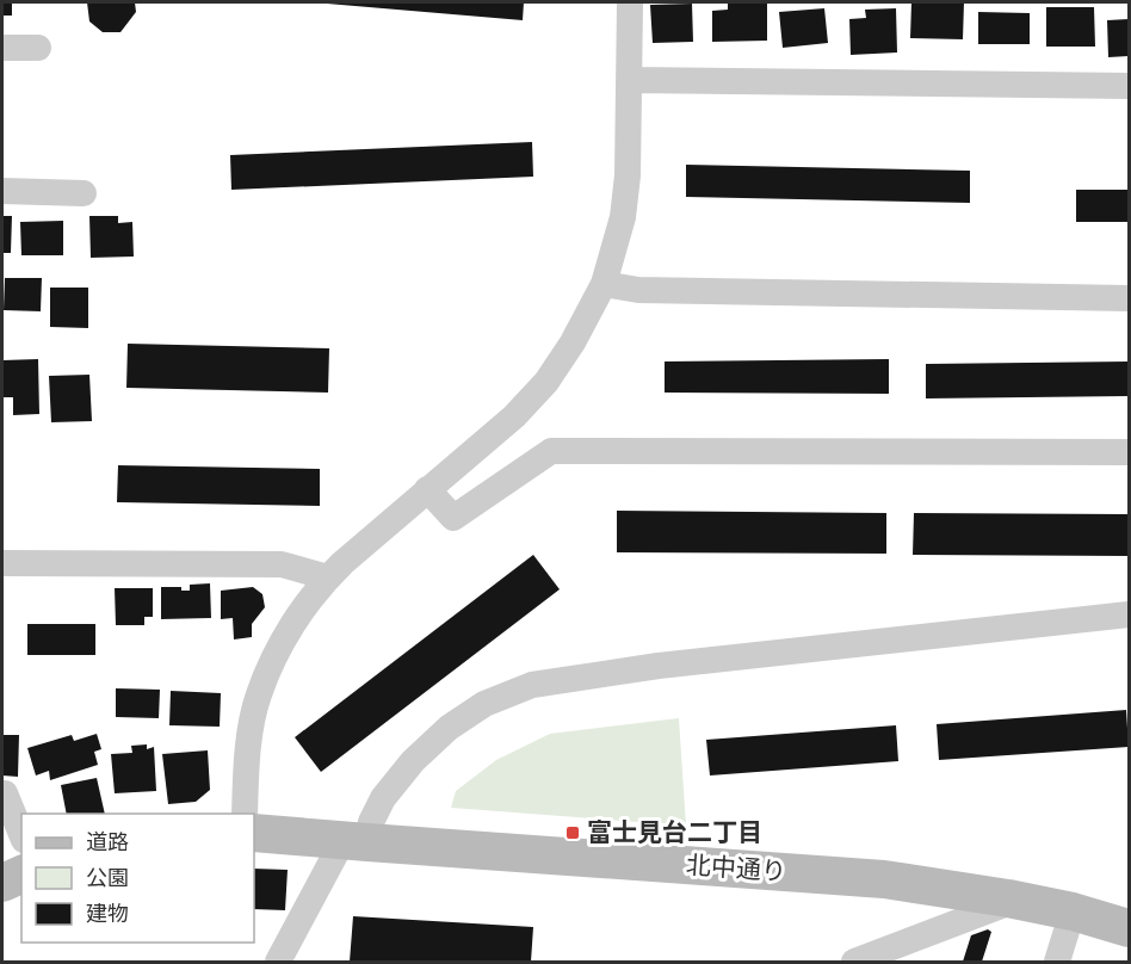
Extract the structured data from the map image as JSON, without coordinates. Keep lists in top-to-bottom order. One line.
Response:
{"streets":{"street":["北中通り"]},"places":{"transit":["富士見台二丁目"]},"legend":["道路","公園","建物"]}
